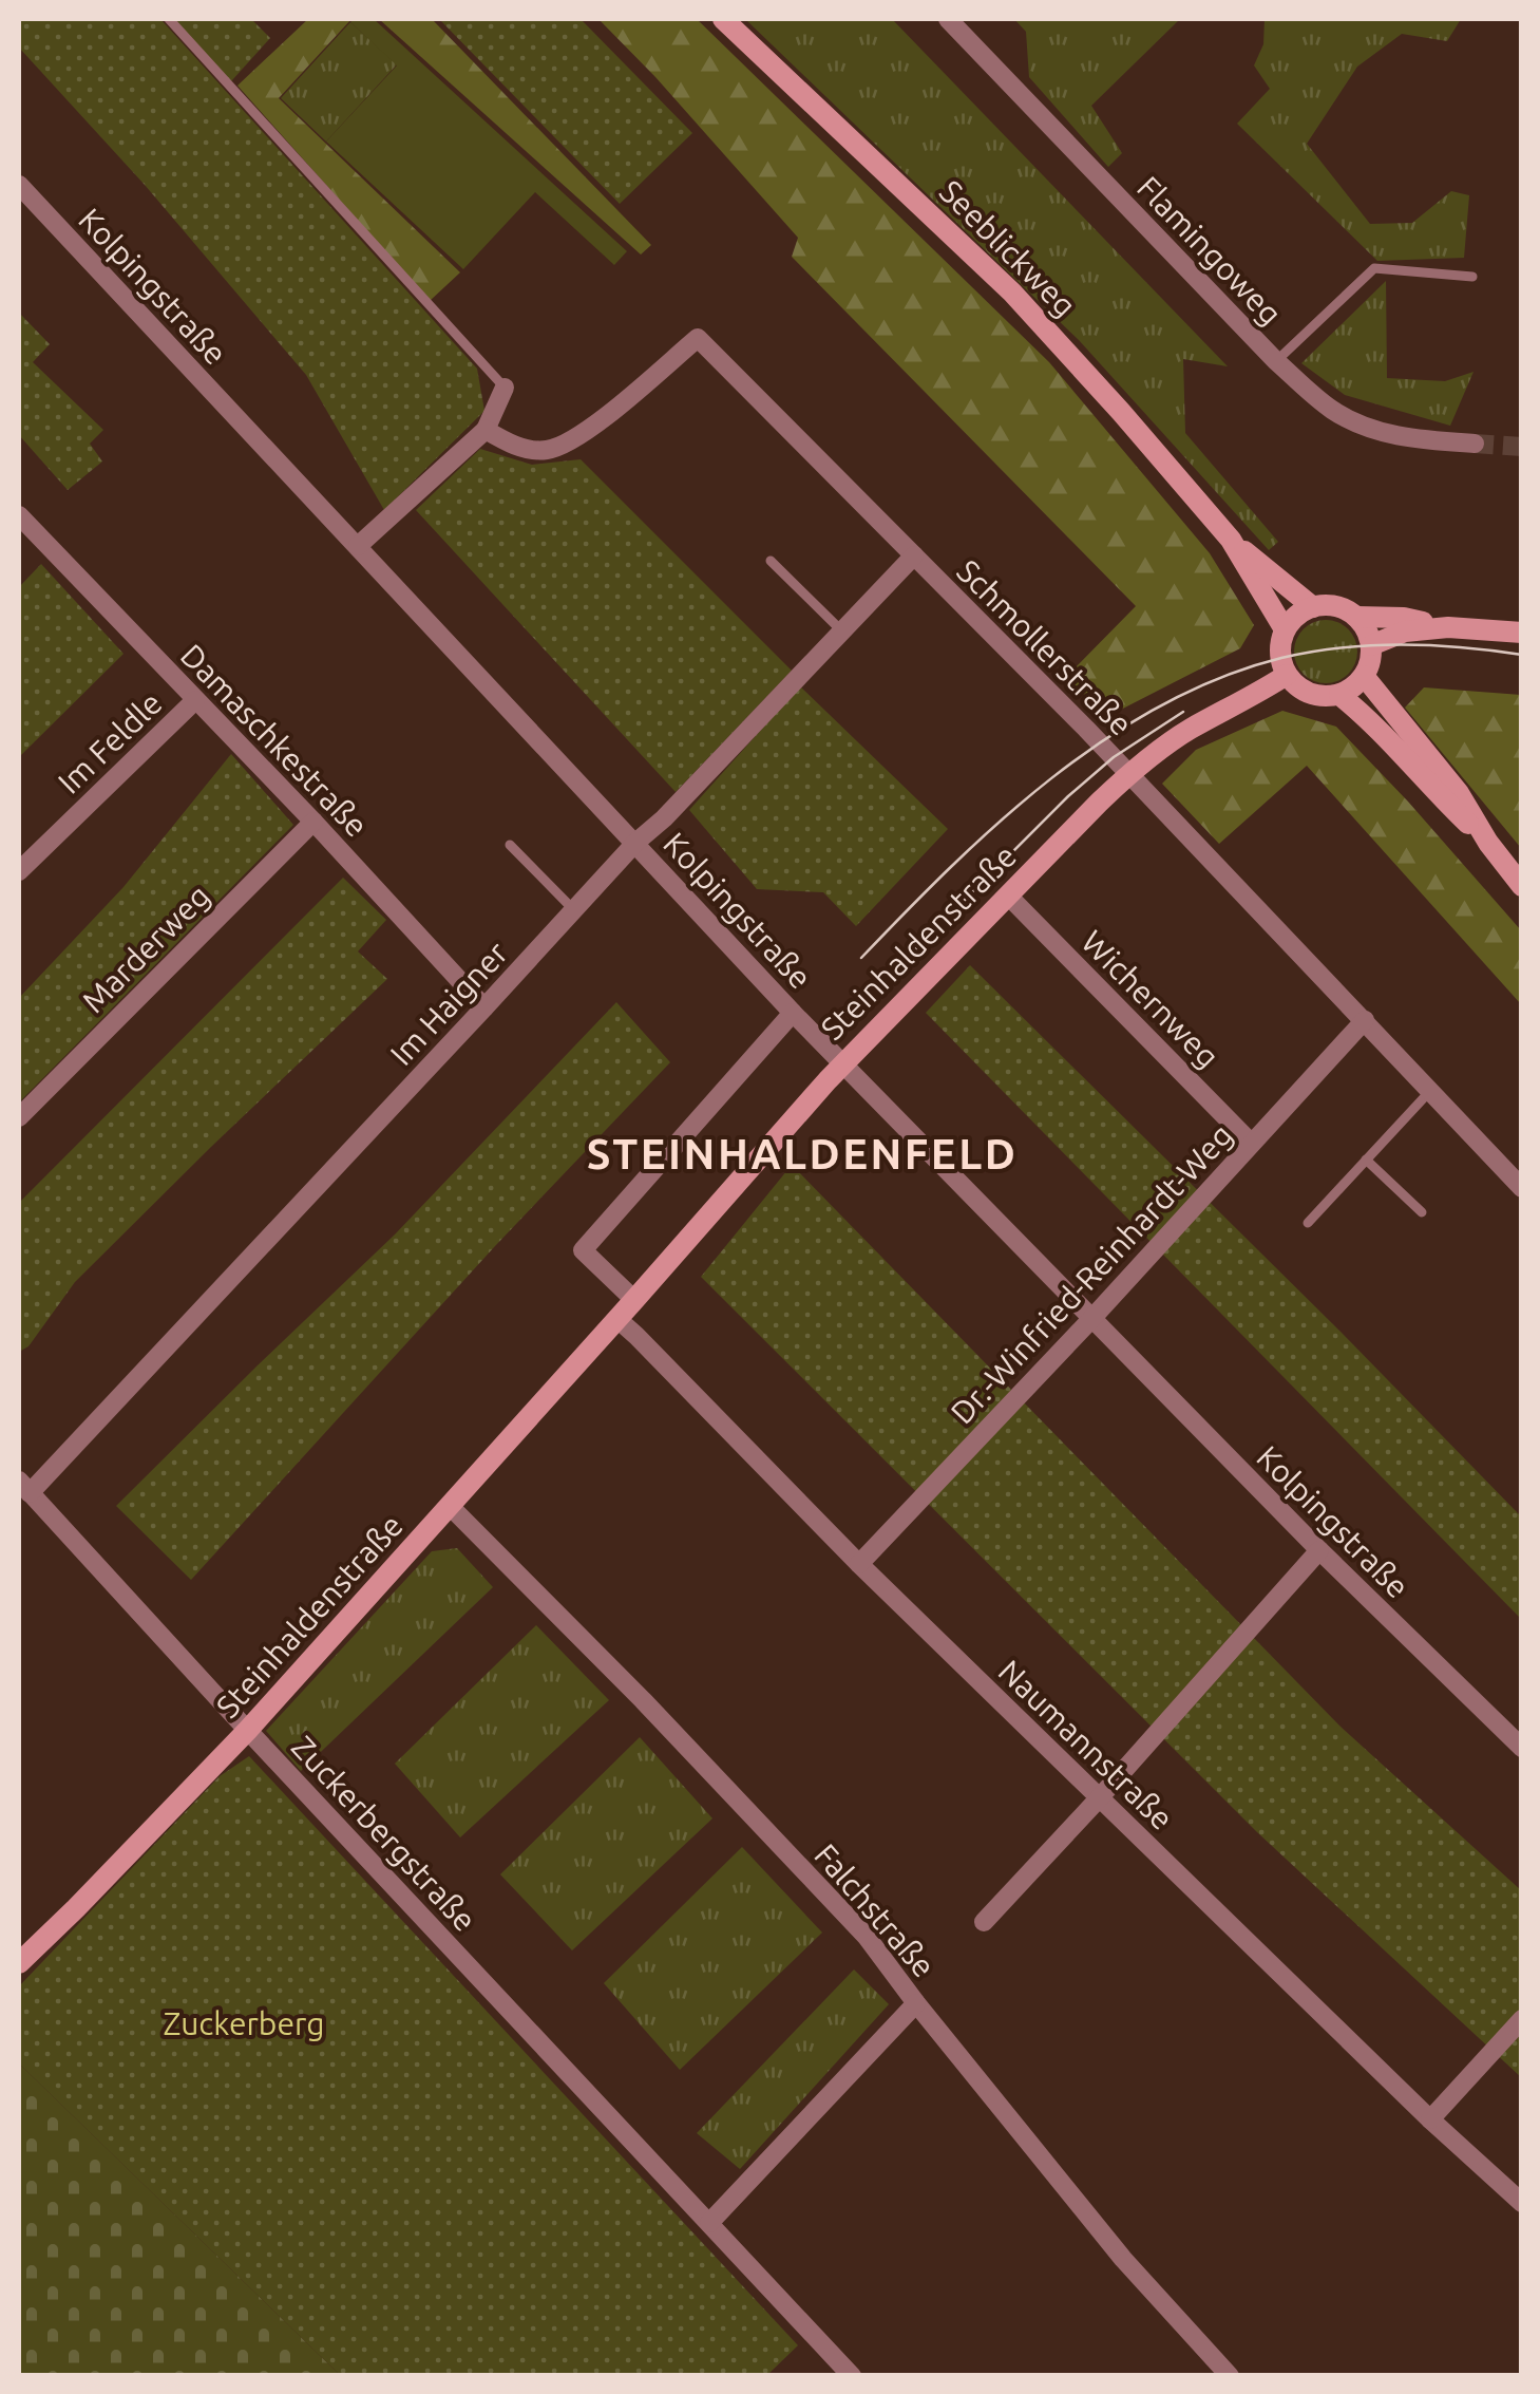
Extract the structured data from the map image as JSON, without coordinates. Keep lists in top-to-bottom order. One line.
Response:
{"streets":{"street":["Seeblickweg","Flamingoweg","Kolpingstraße","Schmollerstraße","Damaschkestraße","Im Feldle","Steinhaldenstraße","Marderweg","Wichernweg","Im Haigner","Dr.-Winfried-Reinhardt-Weg","Naumannstraße","Zuckerbergstraße","Falchstraße"]},"crossings":[["Seeblickweg","Steinhaldenstraße"],["Kolpingstraße","Steinhaldenstraße"],["Kolpingstraße","Im Haigner"],["Kolpingstraße","Dr.-Winfried-Reinhardt-Weg"],["Schmollerstraße","Steinhaldenstraße"],["Schmollerstraße","Im Haigner"],["Schmollerstraße","Dr.-Winfried-Reinhardt-Weg"],["Damaschkestraße","Im Feldle"],["Damaschkestraße","Marderweg"],["Damaschkestraße","Im Haigner"],["Steinhaldenstraße","Wichernweg"],["Steinhaldenstraße","Naumannstraße"],["Steinhaldenstraße","Zuckerbergstraße"],["Steinhaldenstraße","Falchstraße"],["Wichernweg","Dr.-Winfried-Reinhardt-Weg"],["Im Haigner","Zuckerbergstraße"],["Dr.-Winfried-Reinhardt-Weg","Naumannstraße"]],"districts":["STEINHALDENFELD"],"parks":["Zuckerberg"]}
